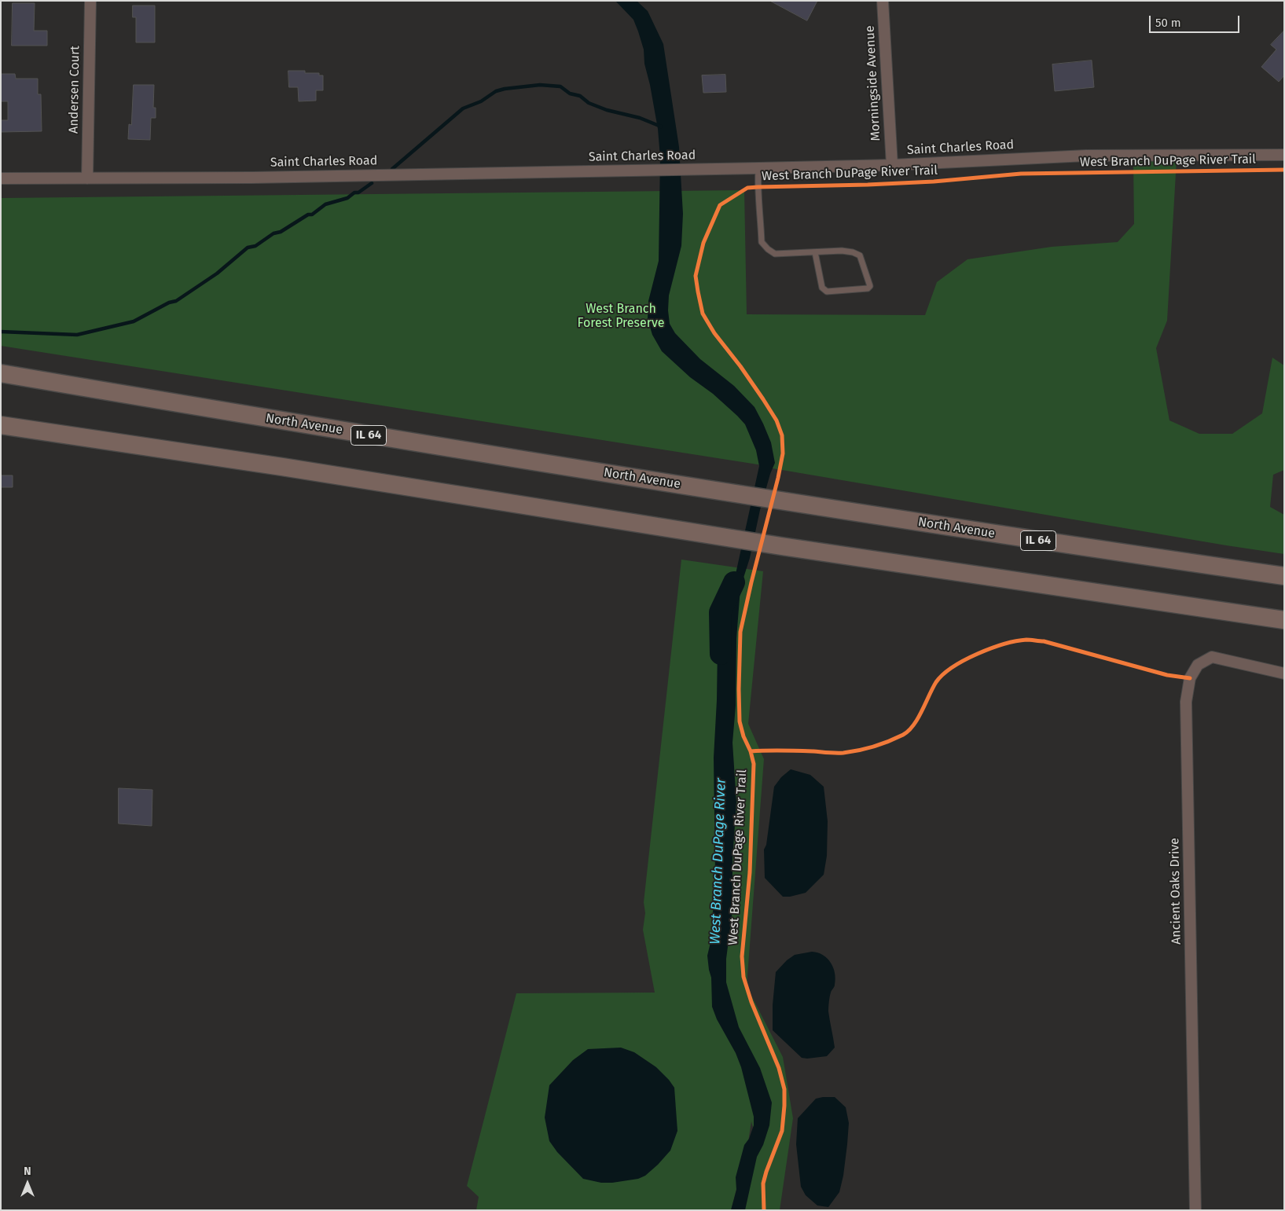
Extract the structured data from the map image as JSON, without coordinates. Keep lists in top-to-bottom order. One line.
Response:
{"streets":{"main road":["North Avenue","IL 64"],"street":["Morningside Avenue","Andersen Court","Saint Charles Road","Ancient Oaks Drive"],"cycle path":["West Branch DuPage River Trail"]},"crossings":[["Morningside Avenue","Saint Charles Road"],["Andersen Court","Saint Charles Road"]],"water":["West Branch DuPage River"],"parks":["West Branch Forest Preserve"],"scale_bar":"50 m","north":"top"}
